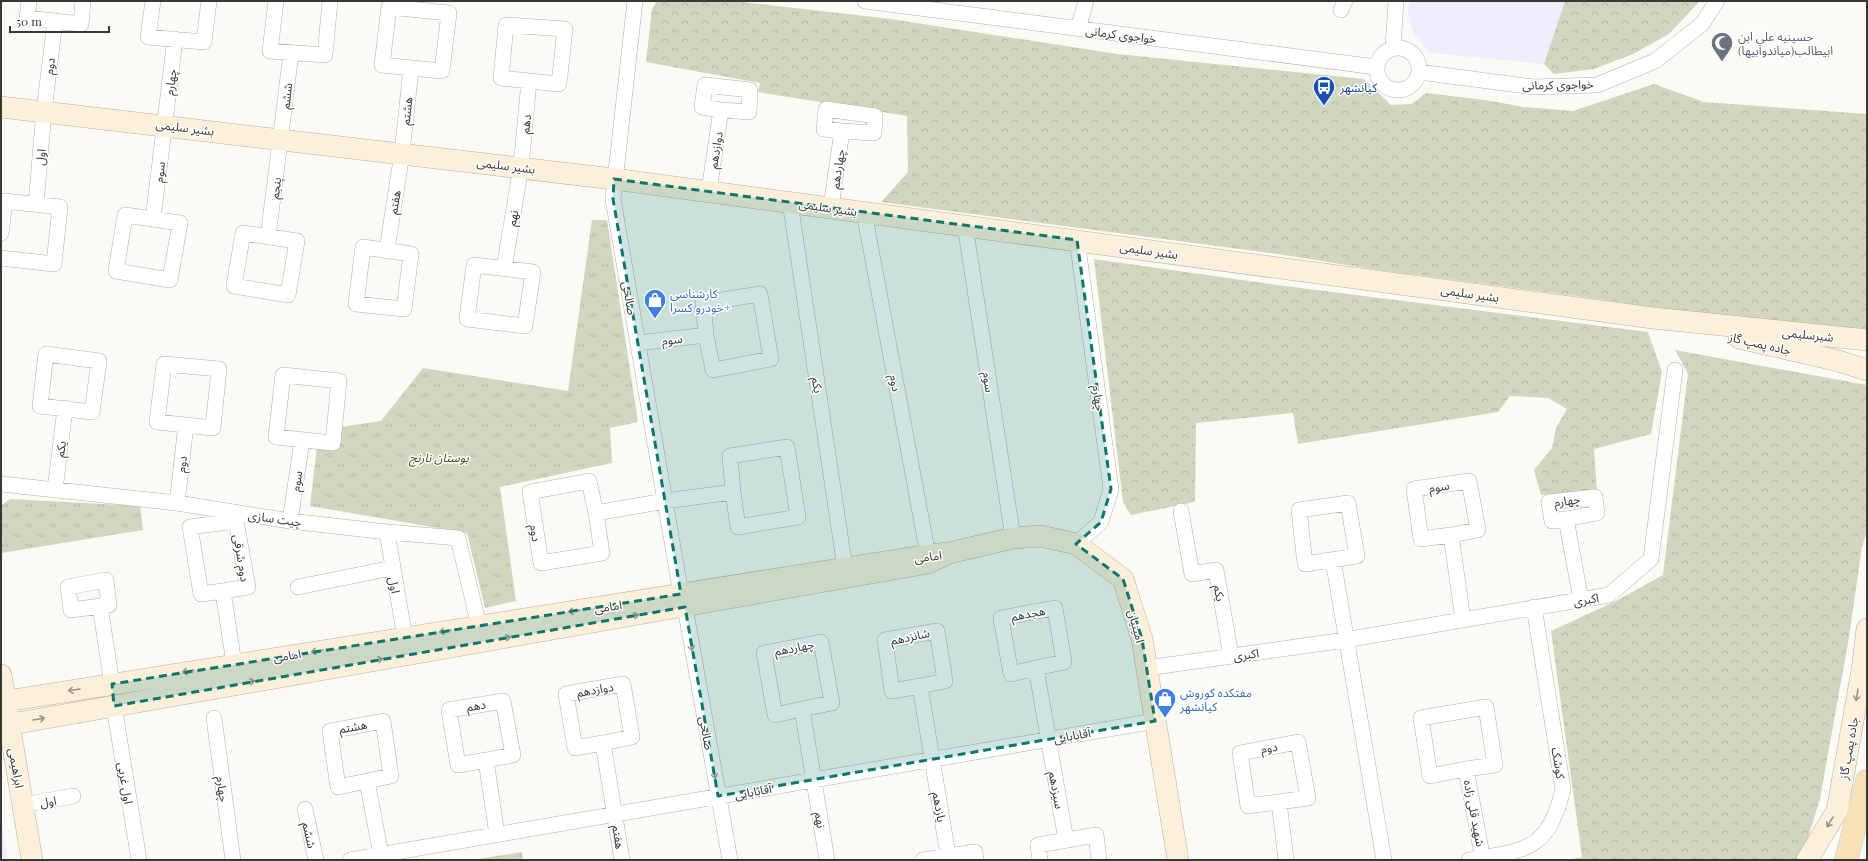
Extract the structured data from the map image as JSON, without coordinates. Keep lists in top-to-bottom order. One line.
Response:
{"streets":{"main road":["بشیر سلیمی","شیرسلیمی","جاده پمپ گاز","امامی","امینیان","ابراهیمی"],"street":["خواجوی کرمانی","دوم","چهارم","ششم","هشتم","دهم","دوازدهم","اول","چهاردهم","سوم","پنجم","هفتم","نهم","صالحی","یکم","چیت سازی","دوم شرقی","اکبری","هجدهم","شانزدهم","آقابابایی","کوشک","اول غربی","سیزدهم","یازدهم","شهید قلی زاده"]},"crossings":[["دوم","بشیر سلیمی"],["دوم","اول"],["دوم","چیت سازی"],["دوم","امامی"],["چهارم","بشیر سلیمی"],["چهارم","سوم"],["چهارم","اکبری"],["چهارم","امینیان"],["ششم","بشیر سلیمی"],["ششم","پنجم"],["هشتم","بشیر سلیمی"],["هشتم","هفتم"],["دهم","بشیر سلیمی"],["دهم","نهم"],["بشیر سلیمی","دوازدهم"],["بشیر سلیمی","اول"],["بشیر سلیمی","چهاردهم"],["بشیر سلیمی","سوم"],["بشیر سلیمی","پنجم"],["بشیر سلیمی","هفتم"],["بشیر سلیمی","نهم"],["بشیر سلیمی","صالحی"],["بشیر سلیمی","شیرسلیمی"],["بشیر سلیمی","یکم"],["اول","چیت سازی"],["اول","امامی"],["اول","ابراهیمی"],["سوم","صالحی"],["سوم","چیت سازی"],["سوم","امینیان"],["هفتم","آقابابایی"],["نهم","آقابابایی"],["صالحی","امامی"],["صالحی","آقابابایی"],["شیرسلیمی","جاده پمپ گاز"],["یکم","چیت سازی"],["یکم","امامی"],["یکم","اکبری"],["چیت سازی","امامی"],["امامی","دوم شرقی"],["امامی","امینیان"],["امامی","ابراهیمی"],["امامی","اول غربی"],["اکبری","امینیان"],["اکبری","کوشک"],["امینیان","آقابابایی"],["آقابابایی","سیزدهم"],["آقابابایی","یازدهم"],["کوشک","شهید قلی زاده"]],"parks":["بوستان نارنج"],"places":{"mosque":["حسینیه علی ابن ابیطالب(میاندوآبیها)"],"bus stop":["کیانشهر"],"shop":["کارشناسی خودرو کسرا+","مفتکده کوروش کیانشهر"]},"scale_bar":"50 m"}
